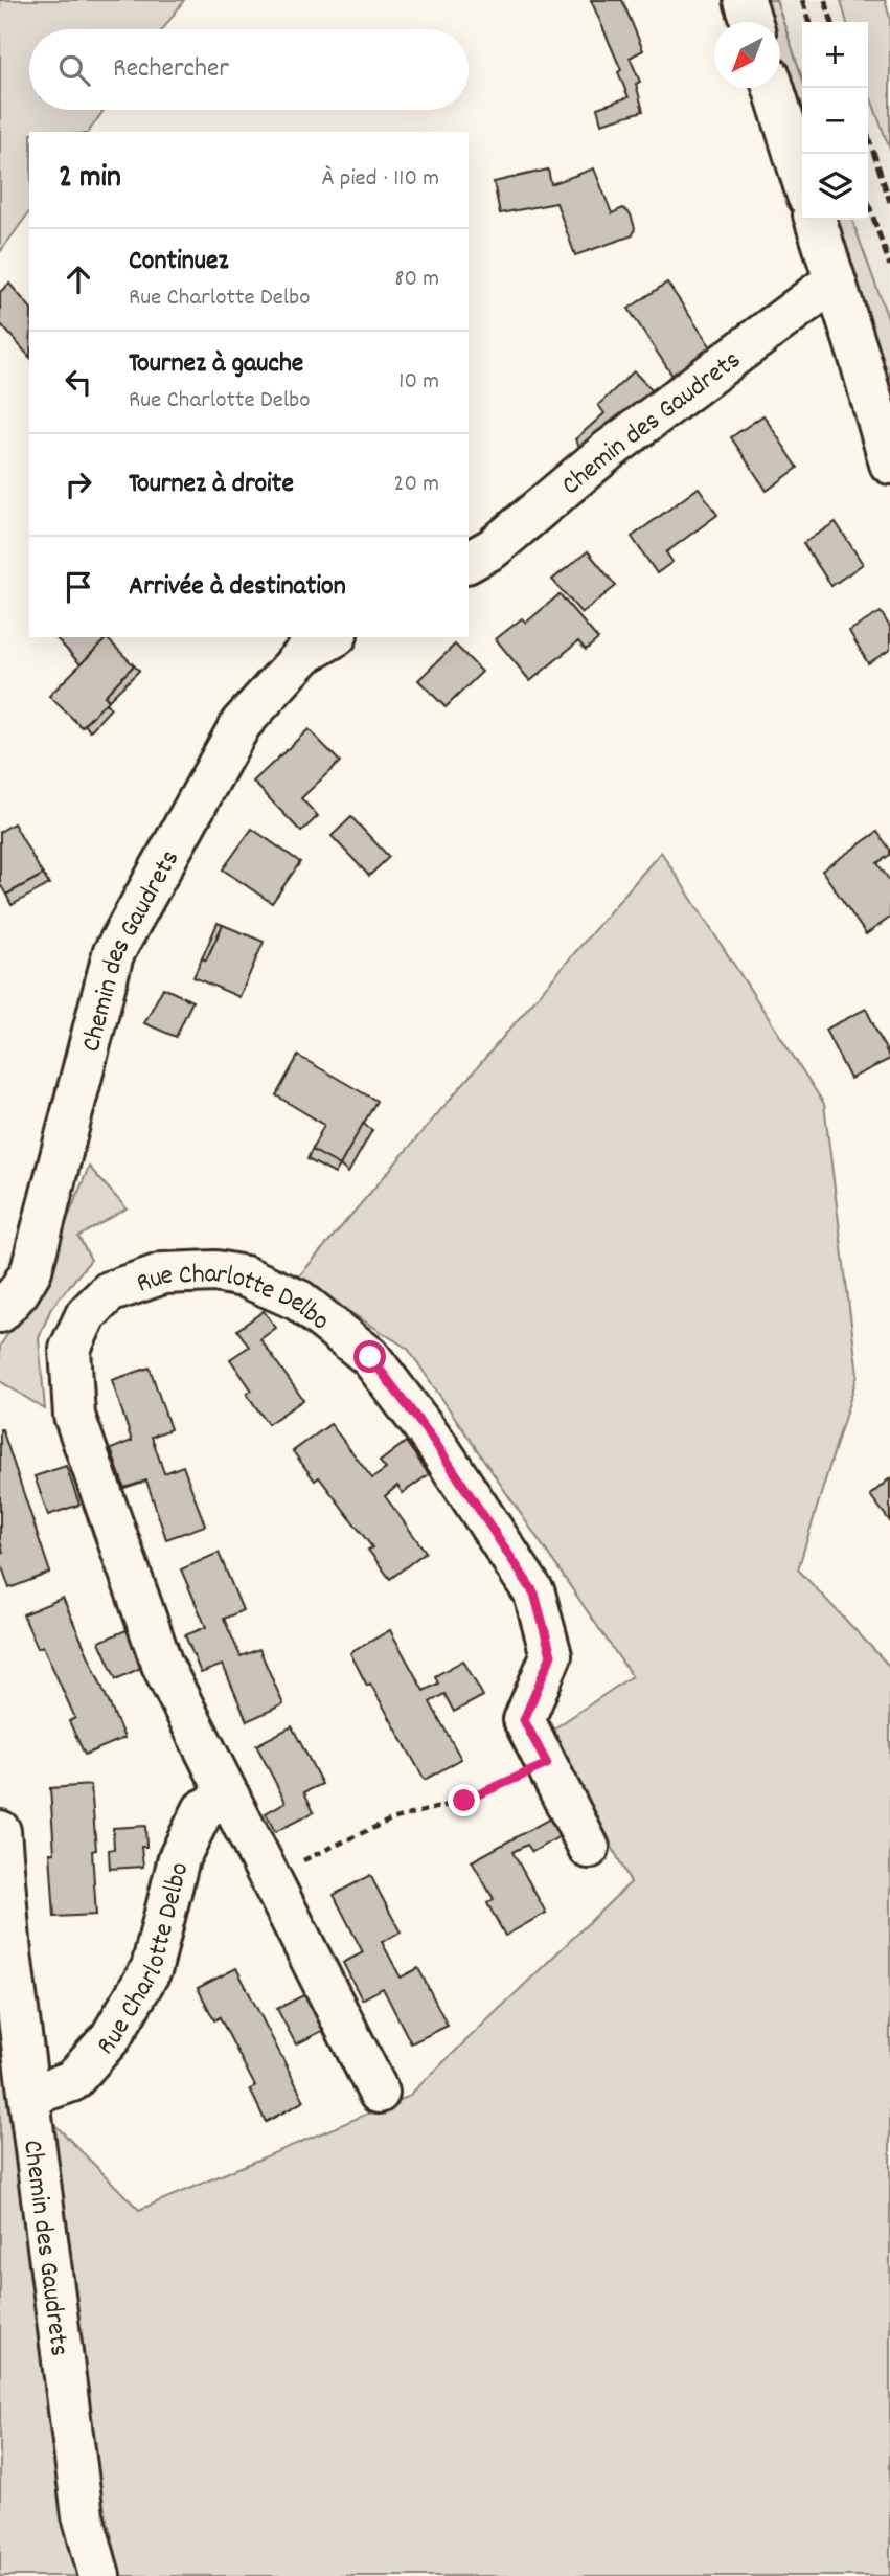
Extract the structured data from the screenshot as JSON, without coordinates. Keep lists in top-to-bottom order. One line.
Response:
{"streets":{"street":["Chemin des Gaudrets","Rue Charlotte Delbo"]},"crossings":[["Chemin des Gaudrets","Rue Charlotte Delbo"]],"north":"bottom left","page":{"map_buttons":["+","−"],"search":"Rechercher","heading":["2 min","À pied · 110 m"],"list":[["Continuez","Rue Charlotte Delbo","80 m"],["Tournez à gauche","Rue Charlotte Delbo","10 m"],["Tournez à droite","20 m"],"Arrivée à destination"]}}
